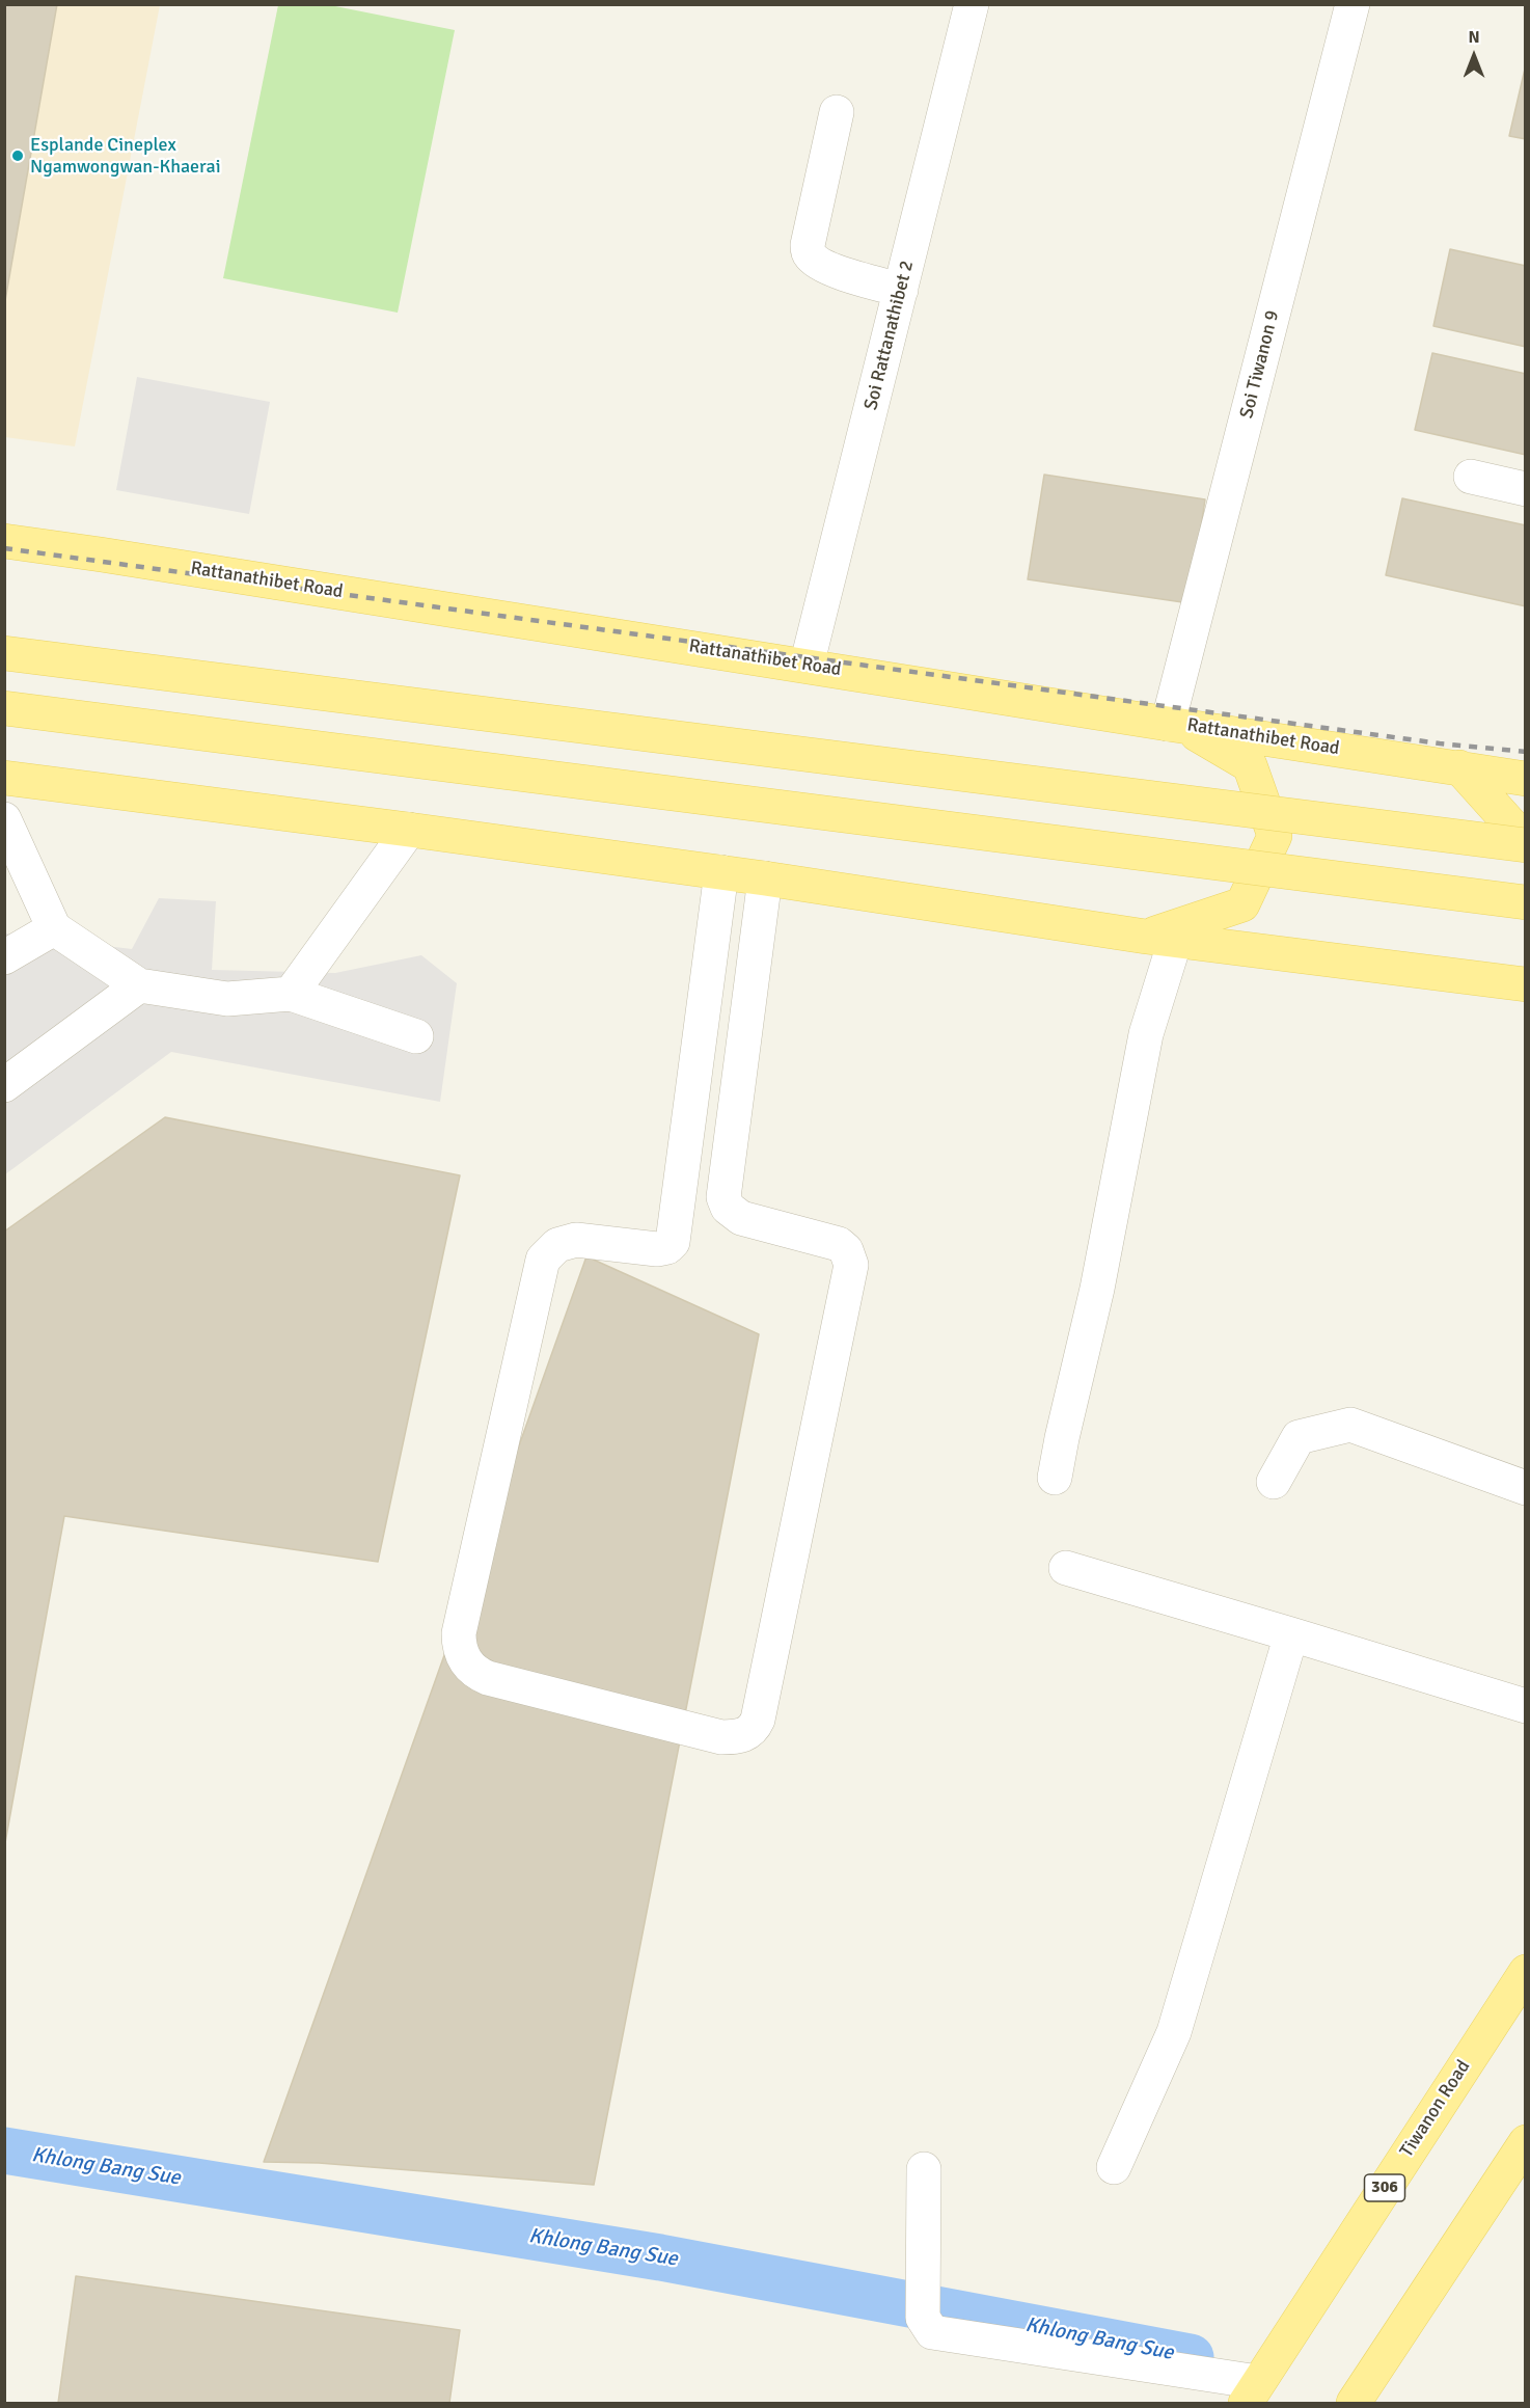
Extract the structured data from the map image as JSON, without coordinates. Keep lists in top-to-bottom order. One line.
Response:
{"streets":{"main road":["Rattanathibet Road","Tiwanon Road","306"],"street":["Soi Rattanathibet 2","Soi Tiwanon 9"]},"crossings":[["Soi Rattanathibet 2","Rattanathibet Road"],["Soi Tiwanon 9","Rattanathibet Road"]],"water":["Khlong Bang Sue"],"places":["Esplande Cineplex Ngamwongwan-Khaerai"],"north":"top"}
